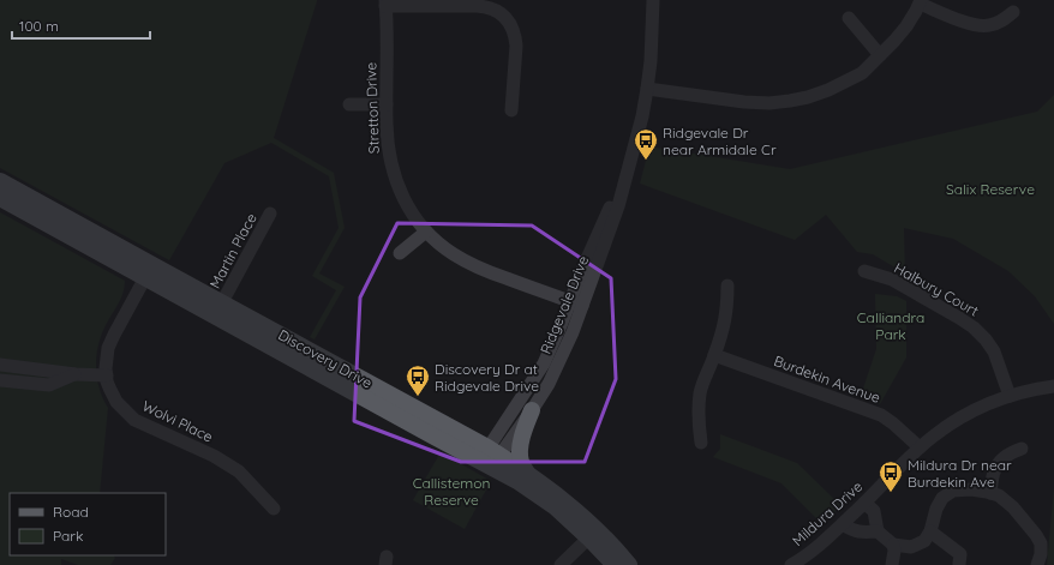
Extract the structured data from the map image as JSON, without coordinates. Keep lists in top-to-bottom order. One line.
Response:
{"streets":{"main road":["Discovery Drive"],"street":["Stretton Drive","Martin Place","Halbury Court","Ridgevale Drive","Burdekin Avenue","Wolvi Place","Mildura Drive"]},"crossings":[["Stretton Drive","Ridgevale Drive"],["Martin Place","Discovery Drive"],["Halbury Court","Mildura Drive"],["Ridgevale Drive","Discovery Drive"],["Discovery Drive","Wolvi Place"],["Burdekin Avenue","Mildura Drive"]],"parks":["Salix Reserve","Calliandra Park","Callistemon Reserve"],"places":{"bus stop":["Ridgevale Dr near Armidale Cr","Discovery Dr at Ridgevale Drive","Mildura Dr near Burdekin Ave"]},"legend":["Road","Park"],"scale_bar":"100 m"}
